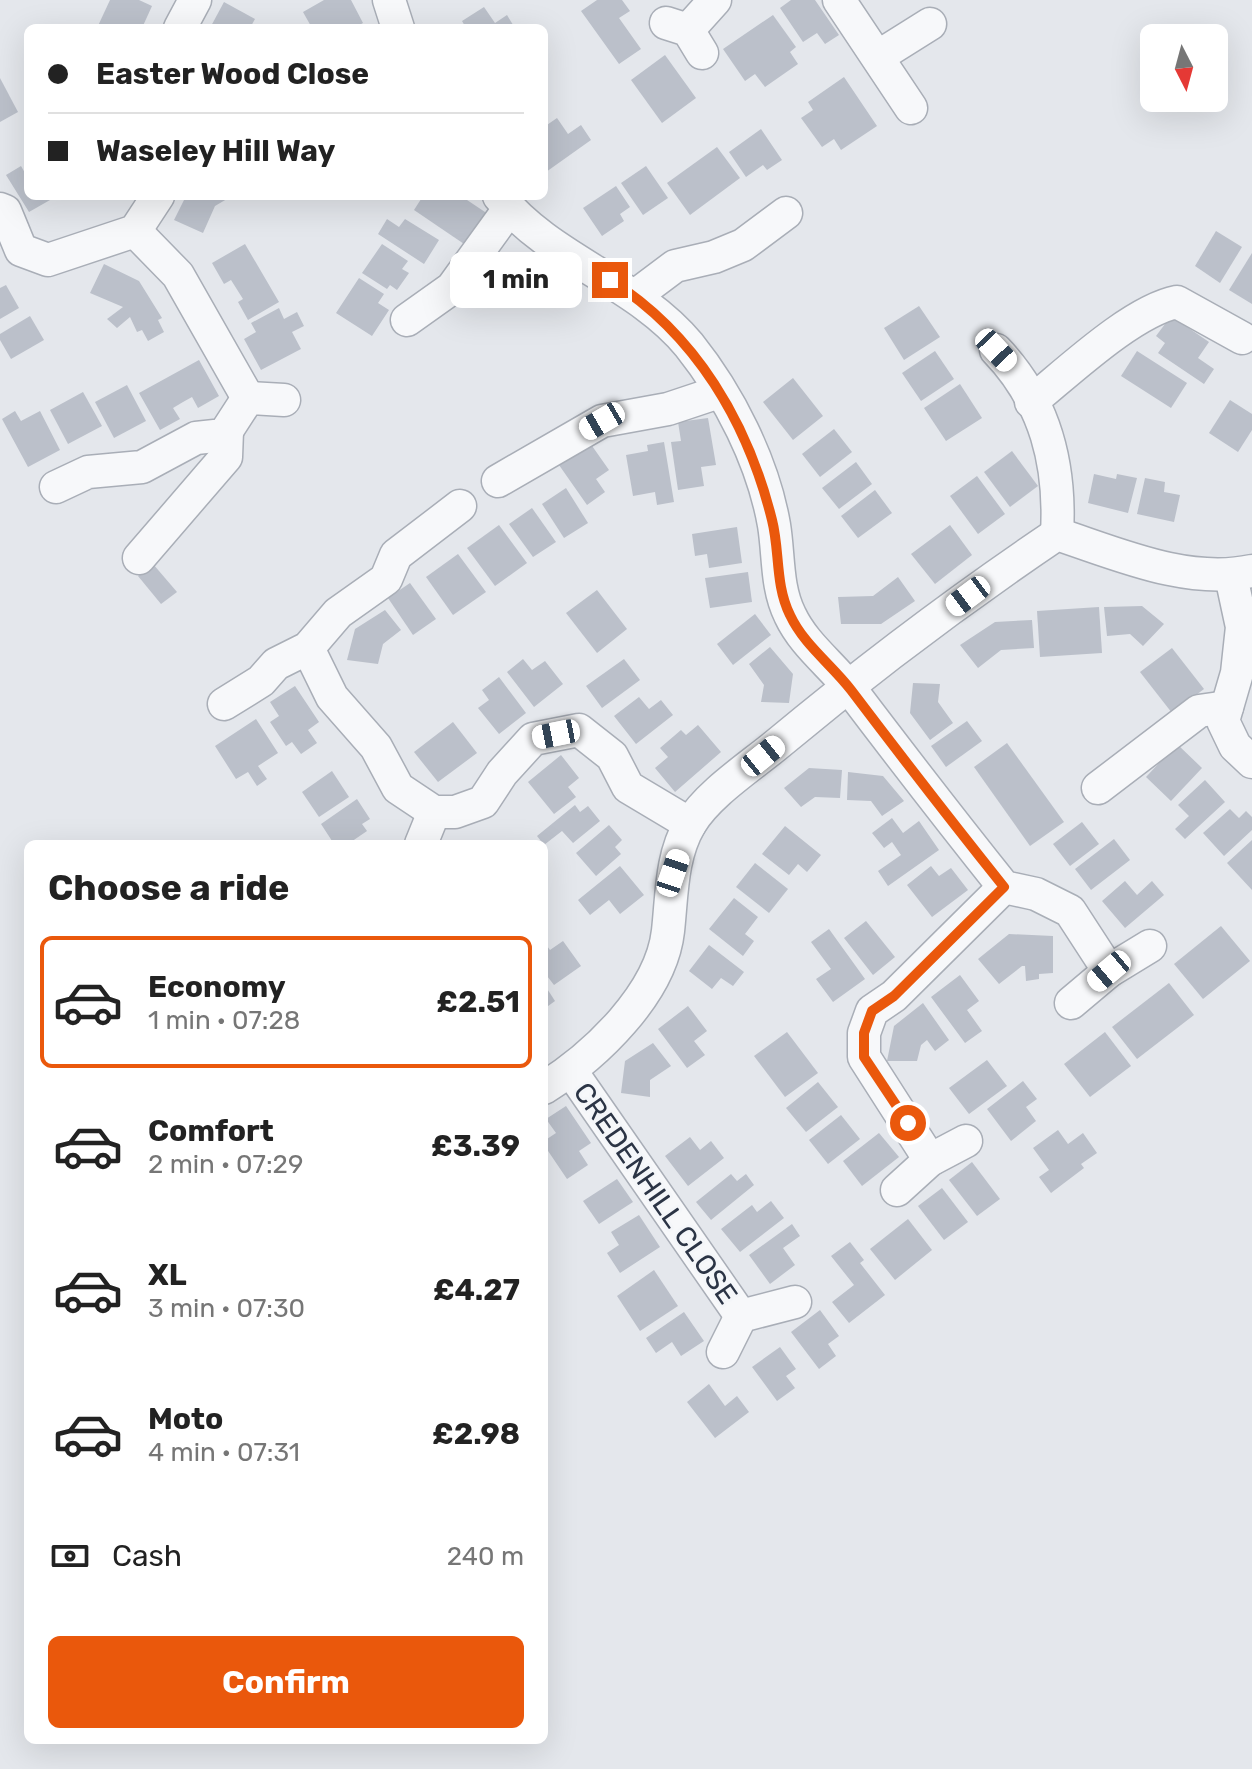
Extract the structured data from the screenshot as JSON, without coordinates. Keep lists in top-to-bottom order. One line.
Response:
{"streets":{"street":["CREDENHILL CLOSE"]},"north":"bottom","page":{"banner":["Easter Wood Close","Waseley Hill Way"],"bubble":"1 min","heading":"Choose a ride","list":[{"name":"Economy","note":"1 min · 07:28","value":"£2.51"},{"name":"Comfort","note":"2 min · 07:29","value":"£3.39"},{"name":"XL","note":"3 min · 07:30","value":"£4.27"},{"name":"Moto","note":"4 min · 07:31","value":"£2.98"}],"pay":["Cash","240 m"],"buttons":"Confirm"}}
